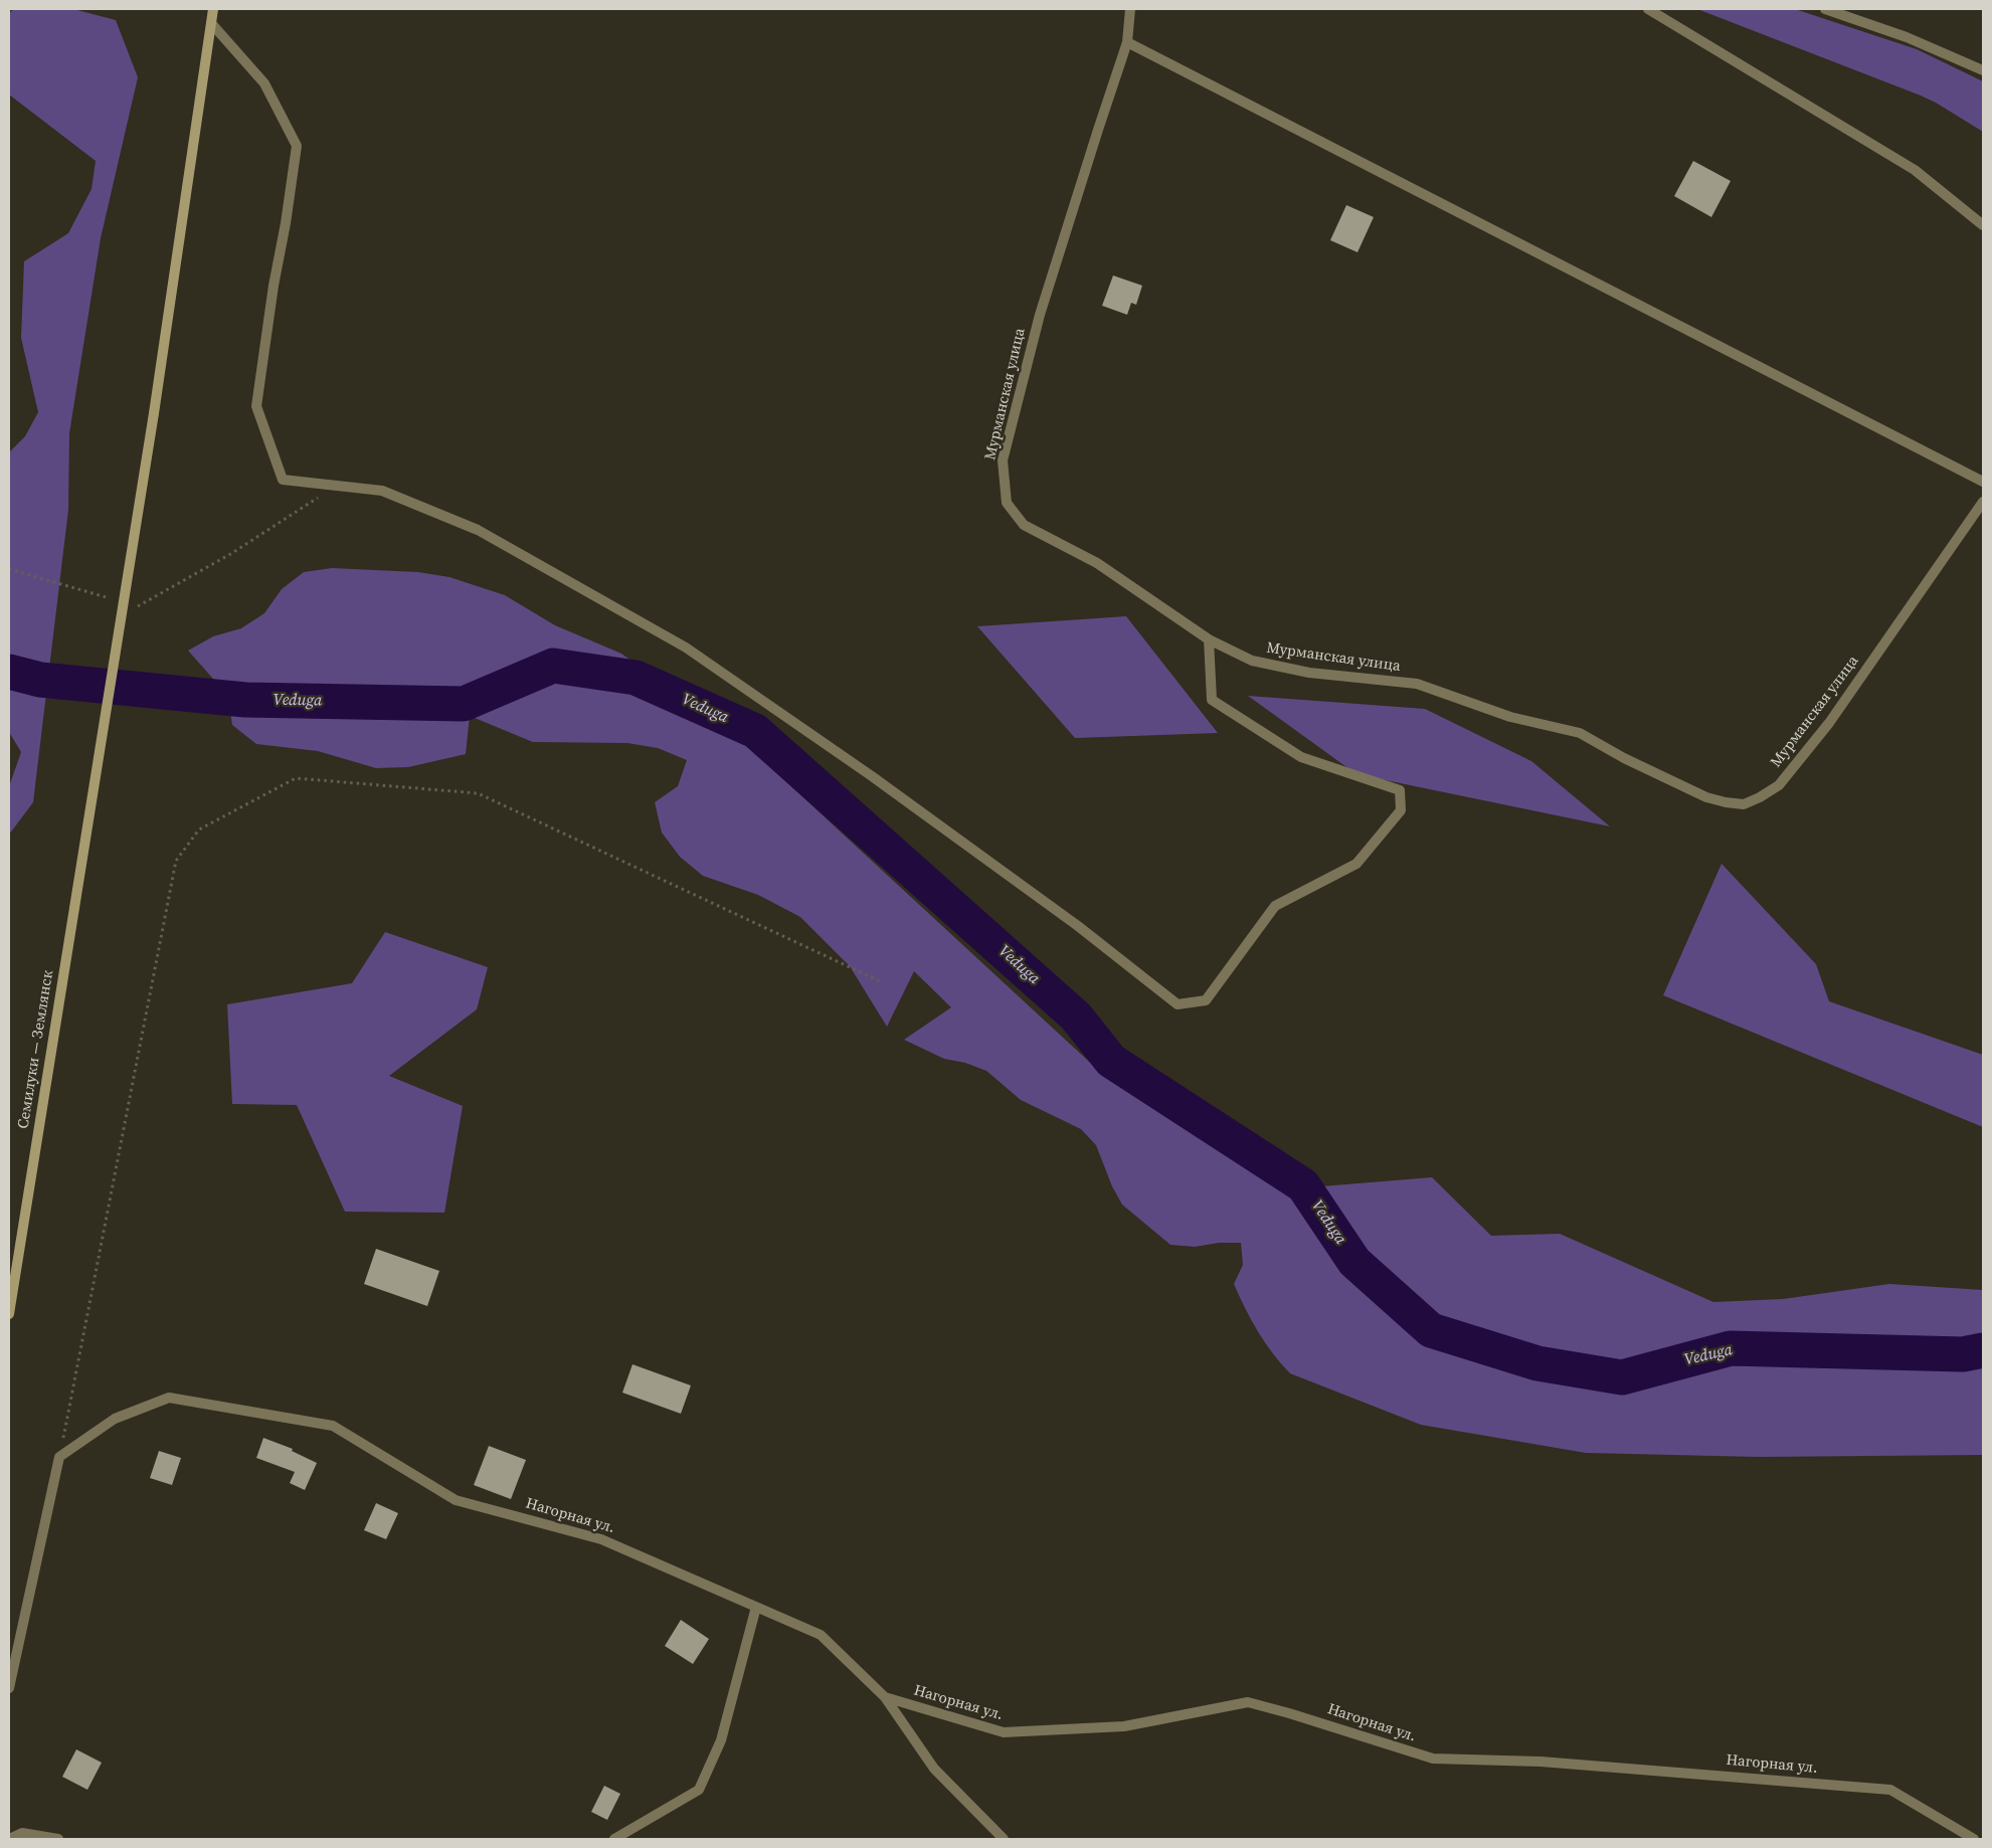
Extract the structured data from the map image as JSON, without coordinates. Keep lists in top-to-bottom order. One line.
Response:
{"streets":{"main road":["Семилуки — Землянск"],"street":["Мурманская улица","Нагорная ул."]},"water":["Veduga"]}
